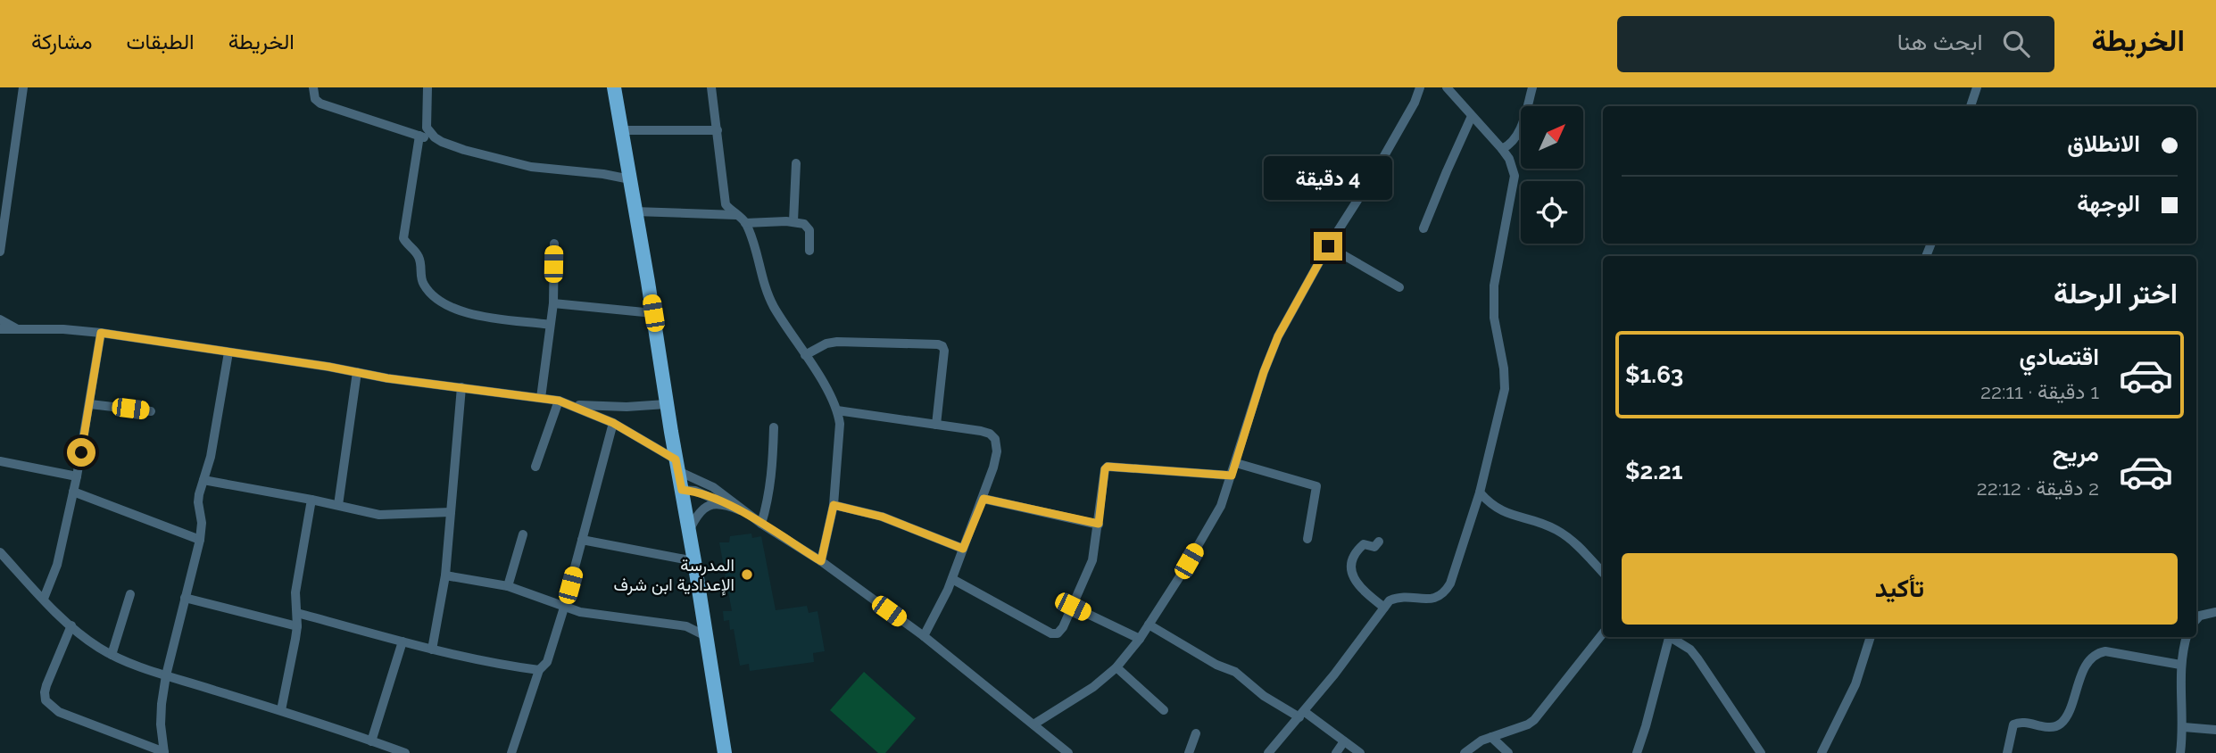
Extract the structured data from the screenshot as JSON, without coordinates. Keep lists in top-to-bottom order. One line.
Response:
{"places":["المدرسة الإعدادية ابن شرف"],"north":"top right","page":{"header":"الخريطة","search":"ابحث هنا","nav":["الخريطة","الطبقات","مشاركة"],"banner":["الانطلاق","الوجهة"],"bubble":"4 دقيقة","heading":"اختر الرحلة","list":[{"name":"اقتصادي","note":"1 دقيقة · 22:11","value":"$1.63"},{"name":"مريح","note":"2 دقيقة · 22:12","value":"$2.21"}],"buttons":"تأكيد"}}
